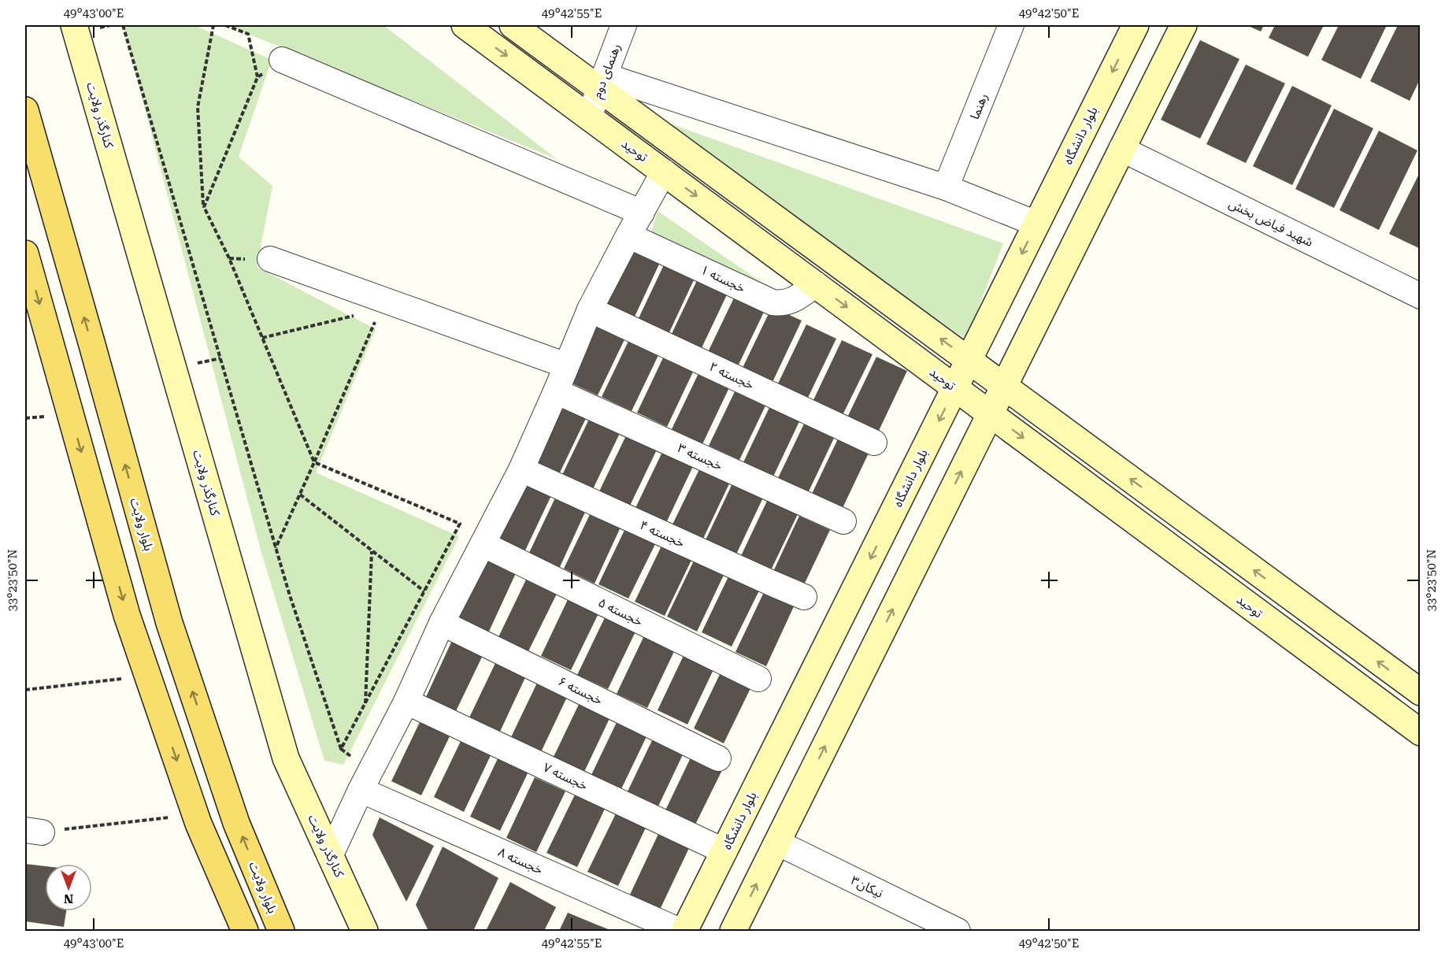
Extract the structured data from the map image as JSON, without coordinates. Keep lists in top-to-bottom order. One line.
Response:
{"streets":{"main road":["بلوار ولایت"],"street":["رهنمای دوم","رهنما","کنارگذر ولایت","بلوار دانشگاه","توحید","شهید فیاض بخش","خجسته ۱","خجسته ۲","خجسته ۳","خجسته ۴","خجسته ۵","خجسته ۶","خجسته ۷","خجسته ۸","نیکان۳"]},"crossings":[["رهنمای دوم","توحید"],["بلوار دانشگاه","توحید"],["بلوار دانشگاه","خجسته ۷"],["توحید","خجسته ۱"]],"north":"bottom","coordinates":["49°43'00\"E","49°42'55\"E","49°42'50\"E","33°23'50\"N"]}
